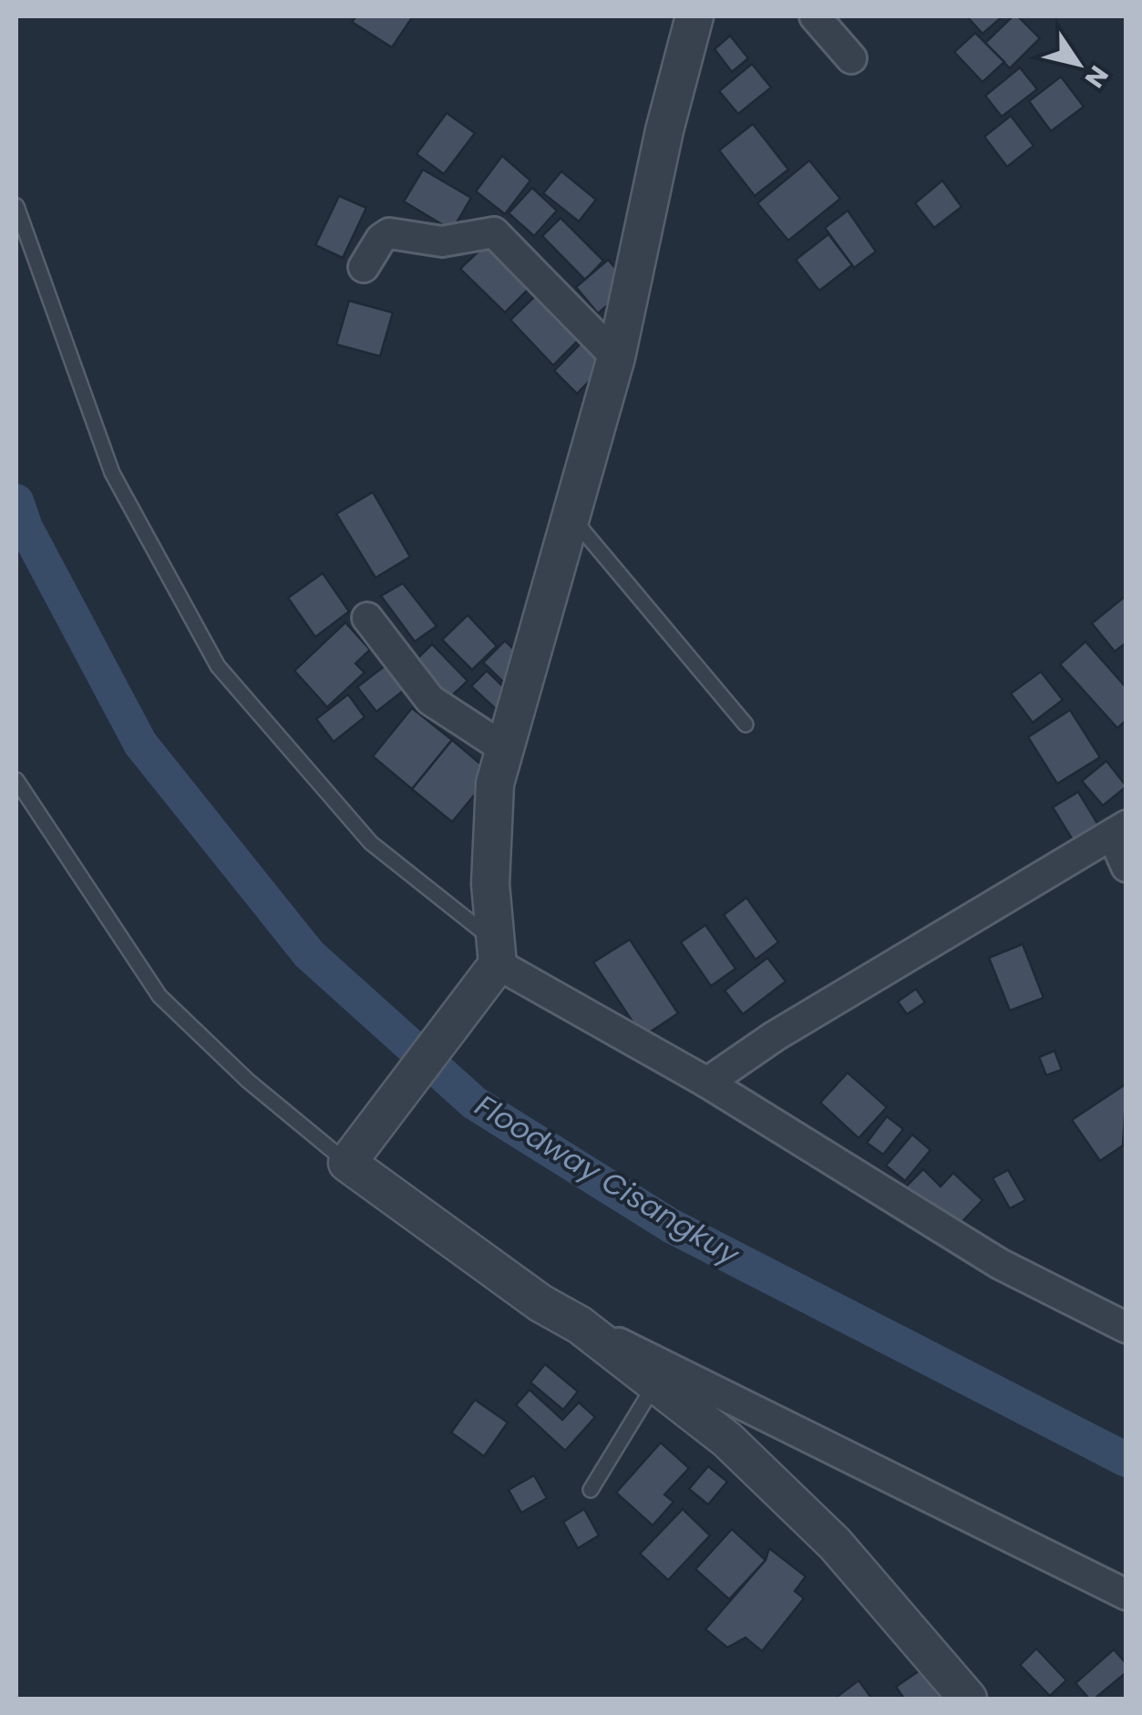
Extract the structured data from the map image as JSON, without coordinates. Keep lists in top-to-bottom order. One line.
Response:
{"water":["Floodway Cisangkuy"],"north":"bottom right"}
